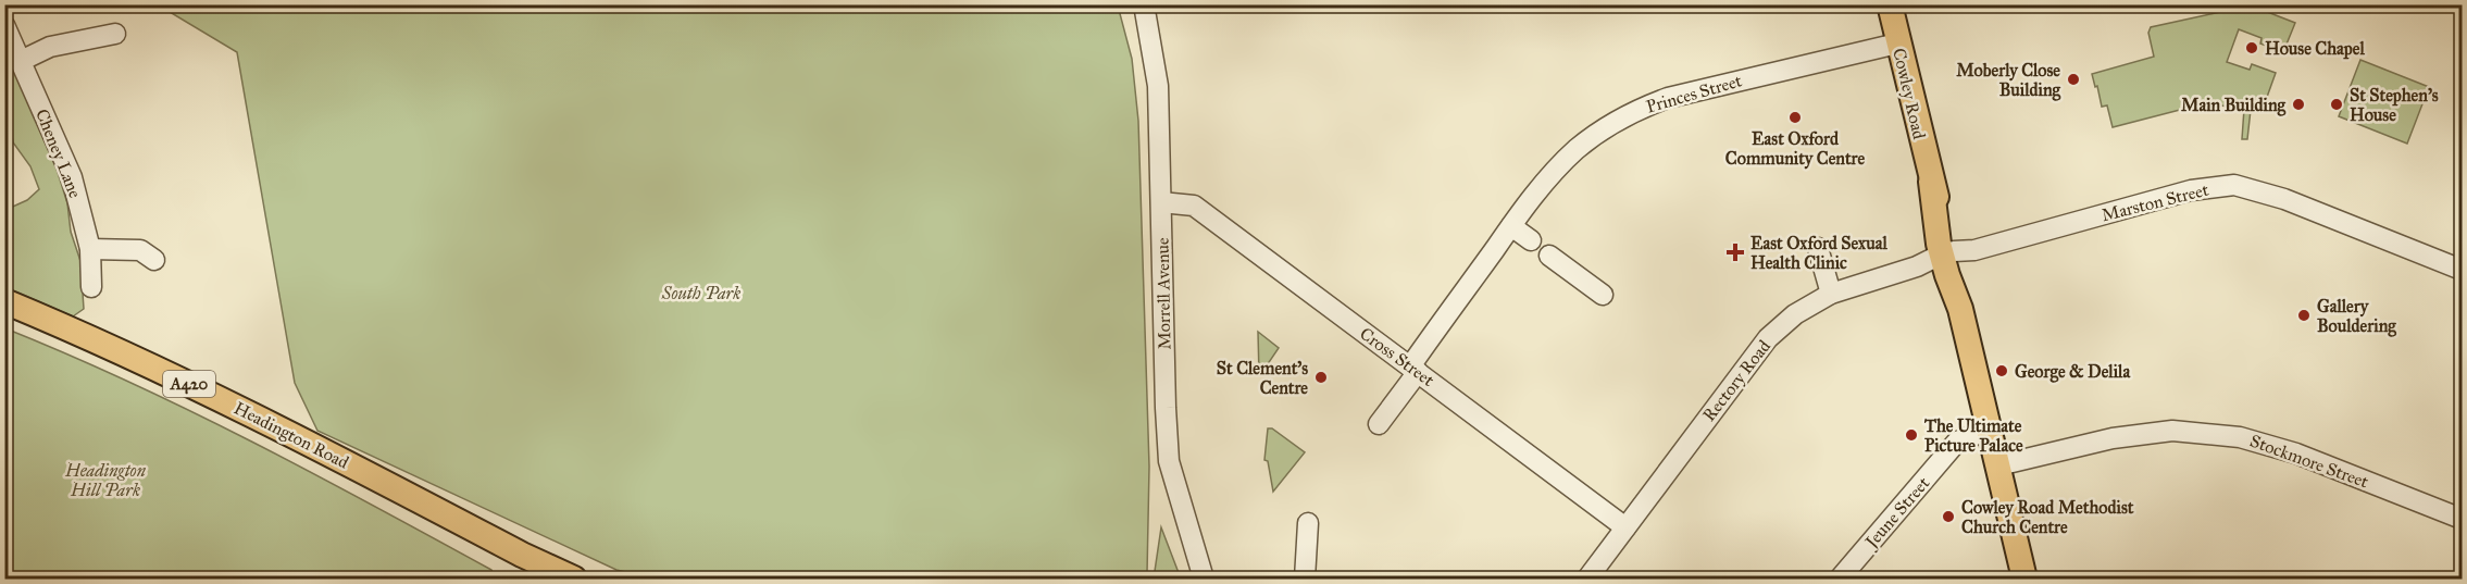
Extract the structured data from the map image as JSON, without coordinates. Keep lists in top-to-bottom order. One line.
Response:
{"streets":{"main road":["Cowley Road","A420","Headington Road"],"street":["Princes Street","Cheney Lane","Marston Street","Morrell Avenue","Cross Street","Rectory Road","Stockmore Street","Jeune Street"]},"crossings":[["Princes Street","Cowley Road"],["Princes Street","Cross Street"],["Cowley Road","Marston Street"],["Cowley Road","Rectory Road"],["Cowley Road","Stockmore Street"],["Cowley Road","Jeune Street"],["Marston Street","Rectory Road"],["Morrell Avenue","Cross Street"],["Cross Street","Rectory Road"]],"parks":["South Park","Headington Hill Park"],"places":{"other":["House Chapel","Moberly Close Building","Main Building","St Stephen's House","East Oxford Community Centre","Gallery Bouldering","George & Delila","St Clement's Centre","The Ultimate Picture Palace","Cowley Road Methodist Church Centre"],"health":["East Oxford Sexual Health Clinic"]}}
